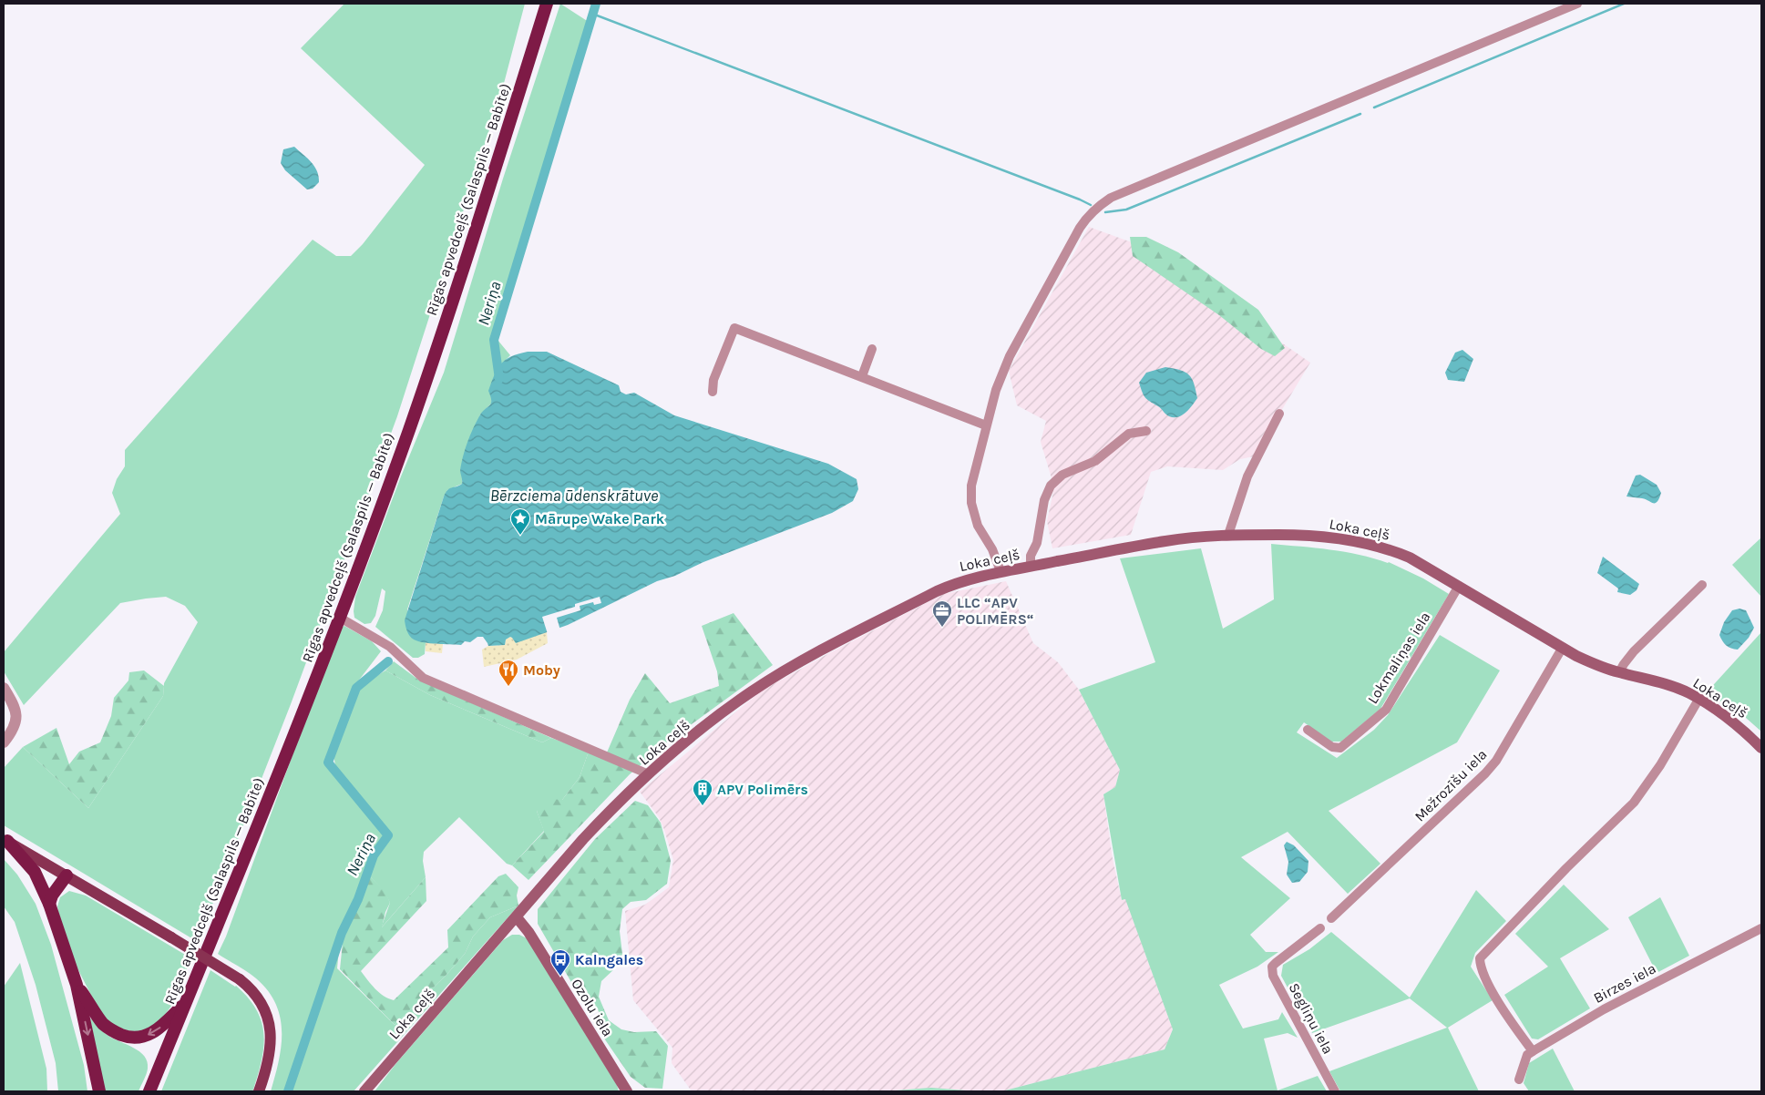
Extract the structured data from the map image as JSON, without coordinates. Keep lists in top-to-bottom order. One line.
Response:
{"streets":{"highway":["Rīgas apvedceļš (Salaspils — Babīte)"],"main road":["Loka ceļš","Ozolu iela"],"street":["Lokmaliņas iela","Mežrozīšu iela","Birzes iela","Segliņu iela"]},"crossings":[["Loka ceļš","Lokmaliņas iela"],["Loka ceļš","Mežrozīšu iela"],["Loka ceļš","Ozolu iela"]],"water":["Neriņa","Bērzciema ūdenskrātuve"],"places":{"place":["Mārupe Wake Park"],"office":["LLC “APV POLIMĒRS“"],"restaurant":["Moby"],"building":["APV Polimērs"],"bus stop":["Kalngales"]}}
